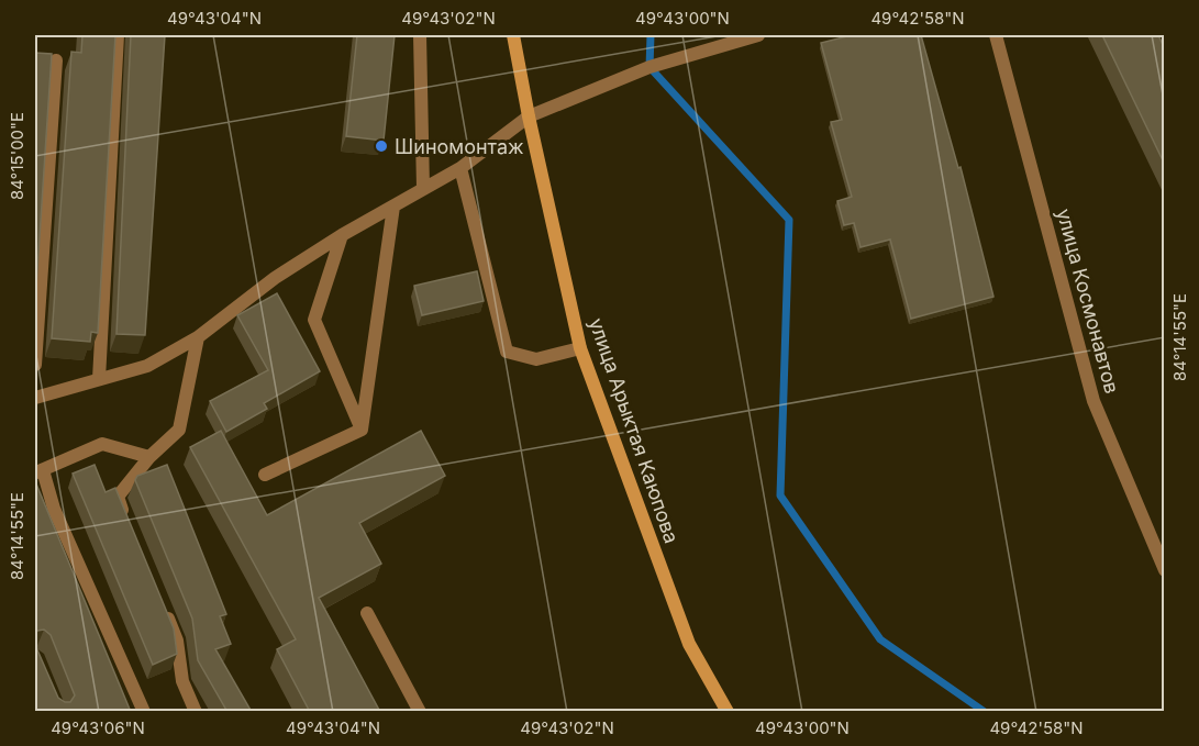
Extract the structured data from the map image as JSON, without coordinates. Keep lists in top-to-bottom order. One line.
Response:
{"streets":{"street":["улица Космонавтов","улица Арыктая Каюпова"]},"places":["Шиномонтаж"],"coordinates":["49°43'04\"N","49°43'02\"N","49°43'00\"N","49°42'58\"N","84°15'00\"E","84°14'55\"E","49°43'06\"N"]}
